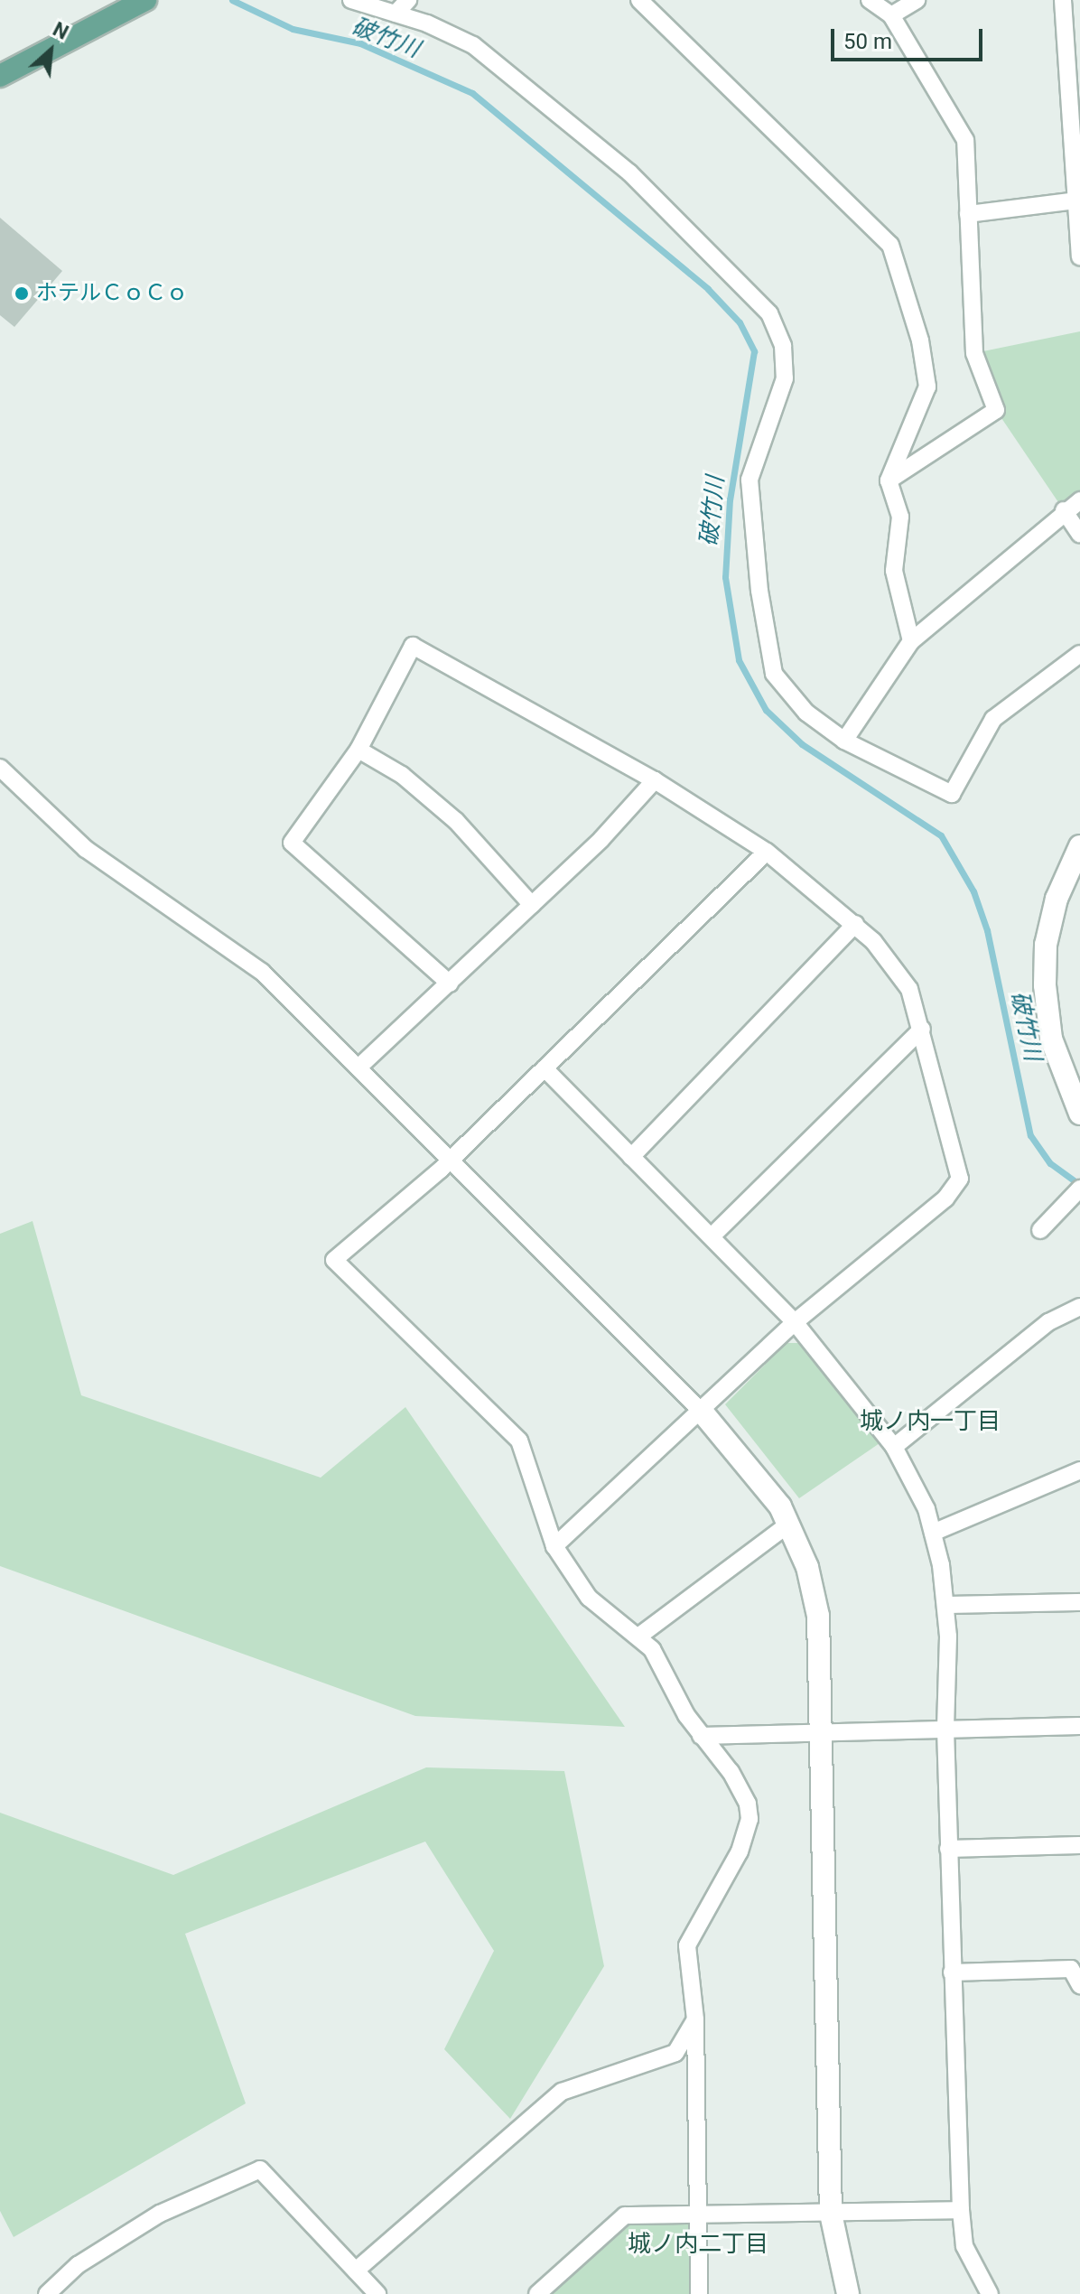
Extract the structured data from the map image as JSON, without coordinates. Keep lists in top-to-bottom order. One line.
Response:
{"districts":["城ノ内一丁目","城ノ内二丁目"],"water":["破竹川"],"places":["ホテルＣｏＣｏ"],"scale_bar":"50 m","north":"top right"}
